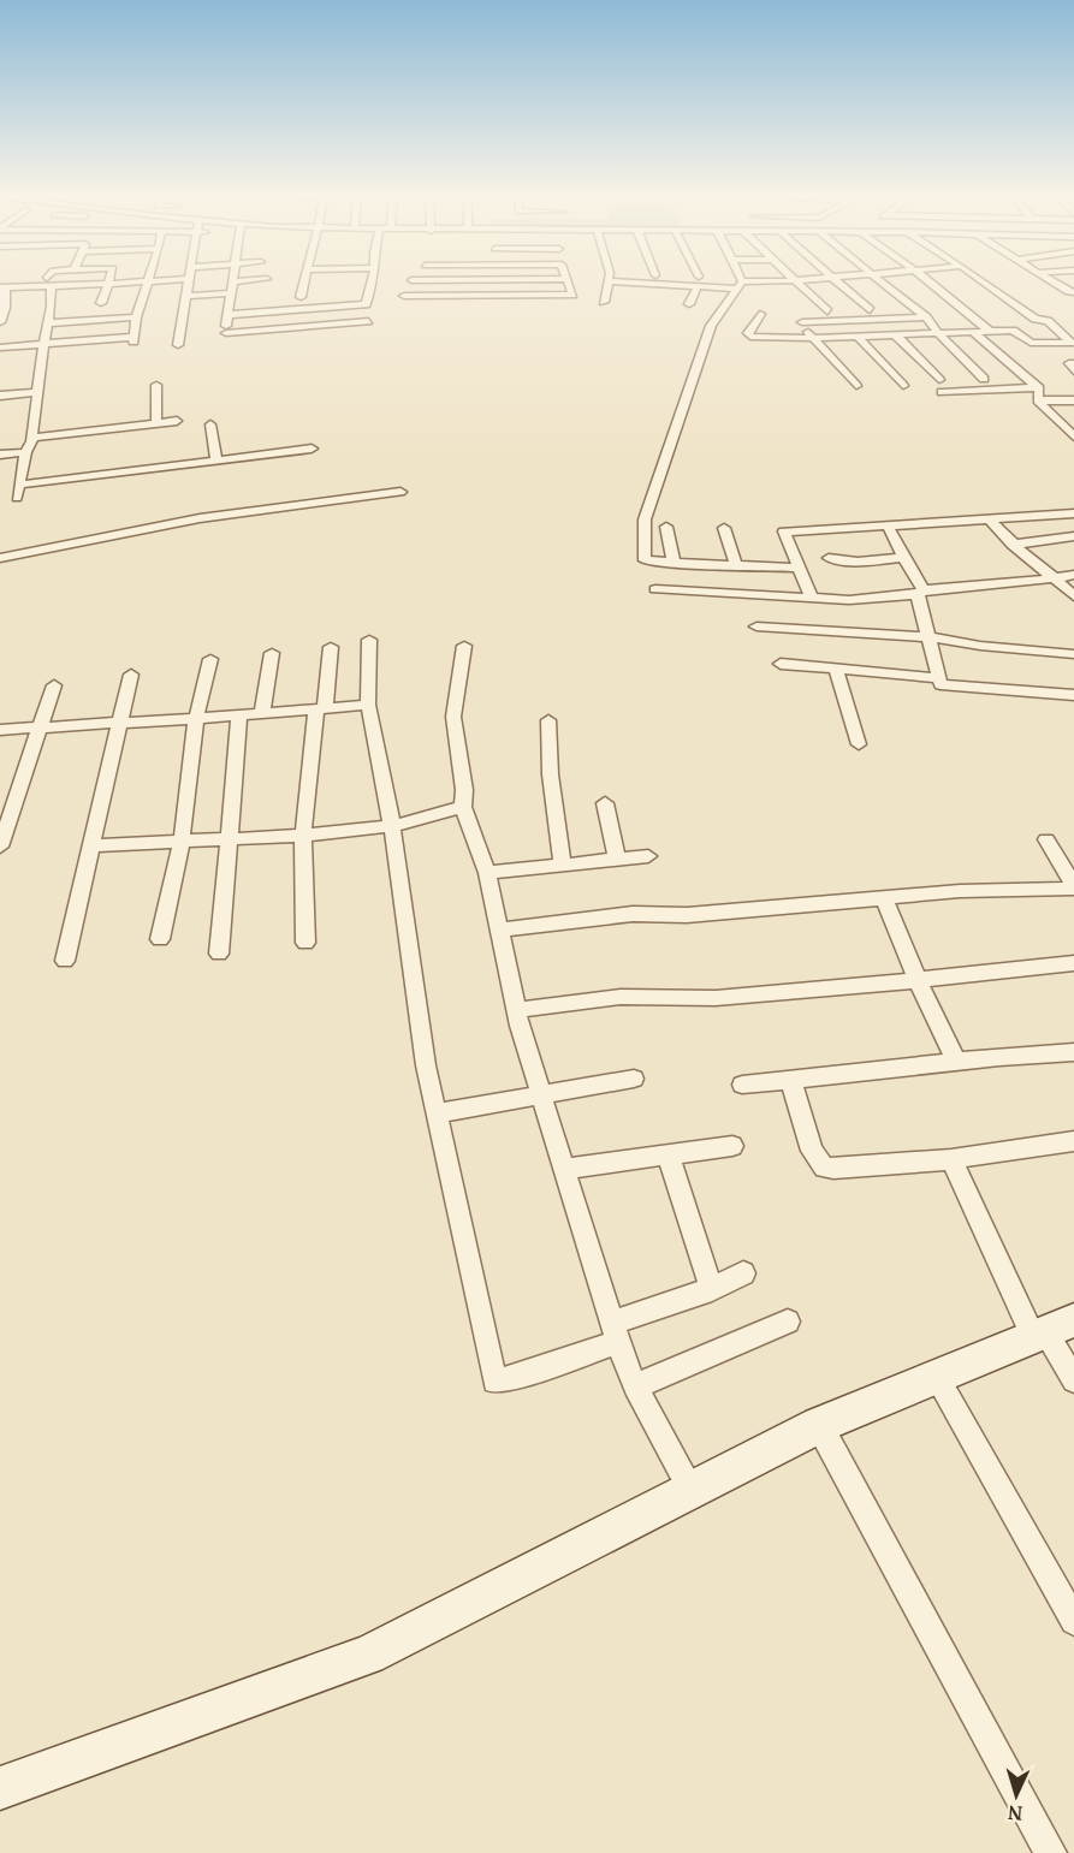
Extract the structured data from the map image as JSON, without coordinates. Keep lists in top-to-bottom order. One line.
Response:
{"north":"bottom"}
